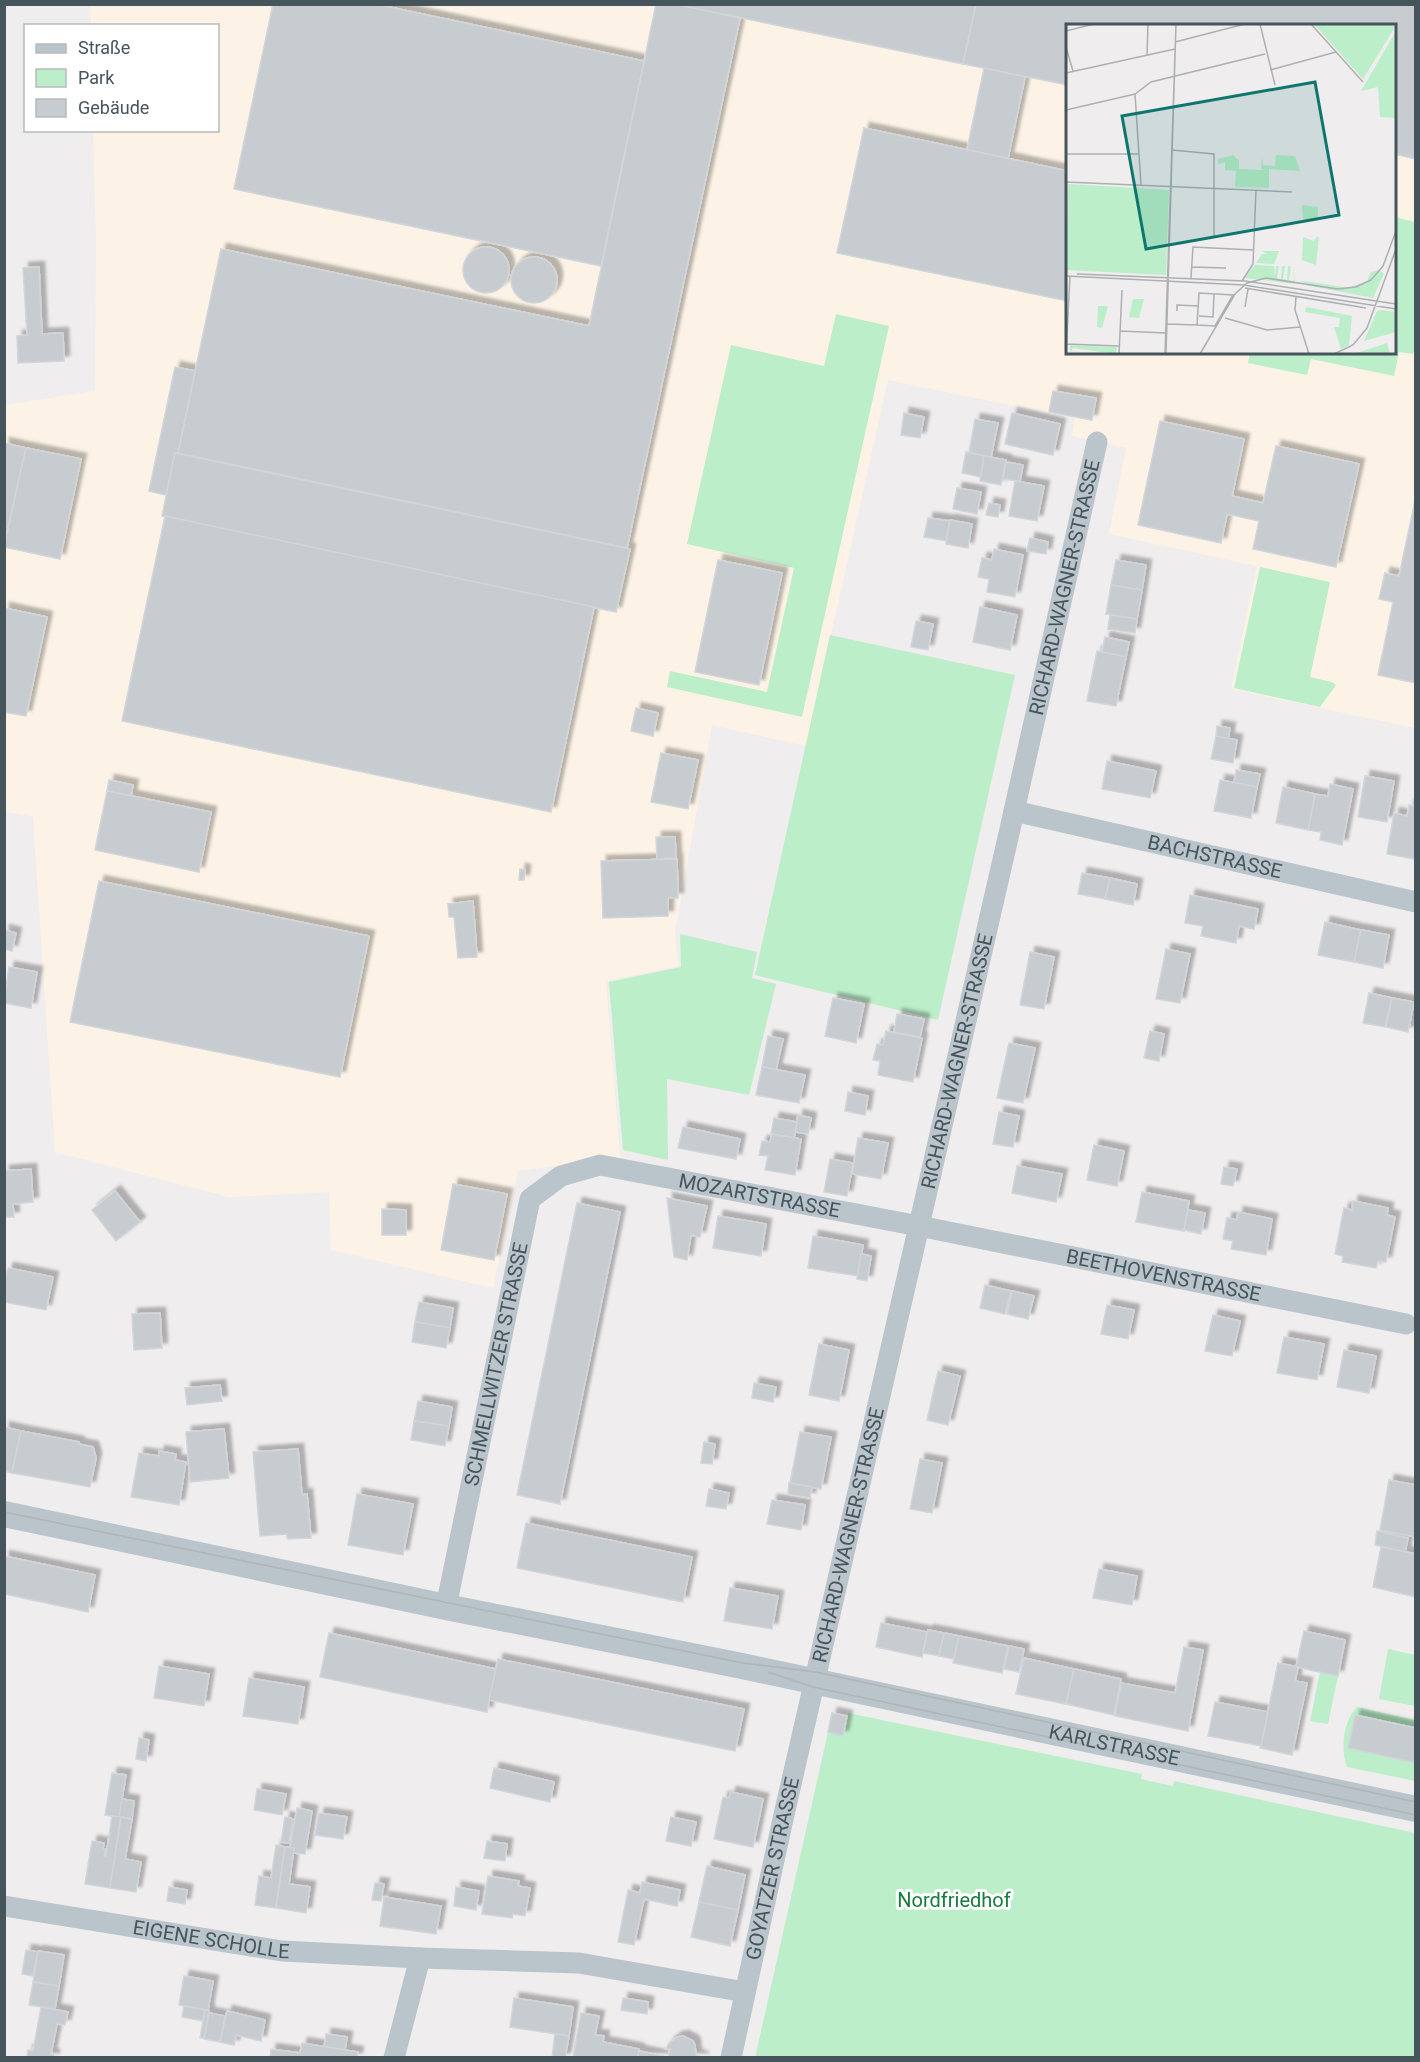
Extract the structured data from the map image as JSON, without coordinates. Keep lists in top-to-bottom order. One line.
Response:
{"streets":{"street":["RICHARD-WAGNER-STRASSE","BACHSTRASSE","MOZARTSTRASSE","BEETHOVENSTRASSE","SCHMELLWITZER STRASSE","KARLSTRASSE","GOYATZER STRASSE","EIGENE SCHOLLE"]},"crossings":[["RICHARD-WAGNER-STRASSE","BACHSTRASSE"],["RICHARD-WAGNER-STRASSE","MOZARTSTRASSE"],["RICHARD-WAGNER-STRASSE","BEETHOVENSTRASSE"],["RICHARD-WAGNER-STRASSE","KARLSTRASSE"],["RICHARD-WAGNER-STRASSE","GOYATZER STRASSE"],["MOZARTSTRASSE","BEETHOVENSTRASSE"],["MOZARTSTRASSE","SCHMELLWITZER STRASSE"],["KARLSTRASSE","GOYATZER STRASSE"],["GOYATZER STRASSE","EIGENE SCHOLLE"]],"parks":["Nordfriedhof"],"legend":["Straße","Park","Gebäude"]}
